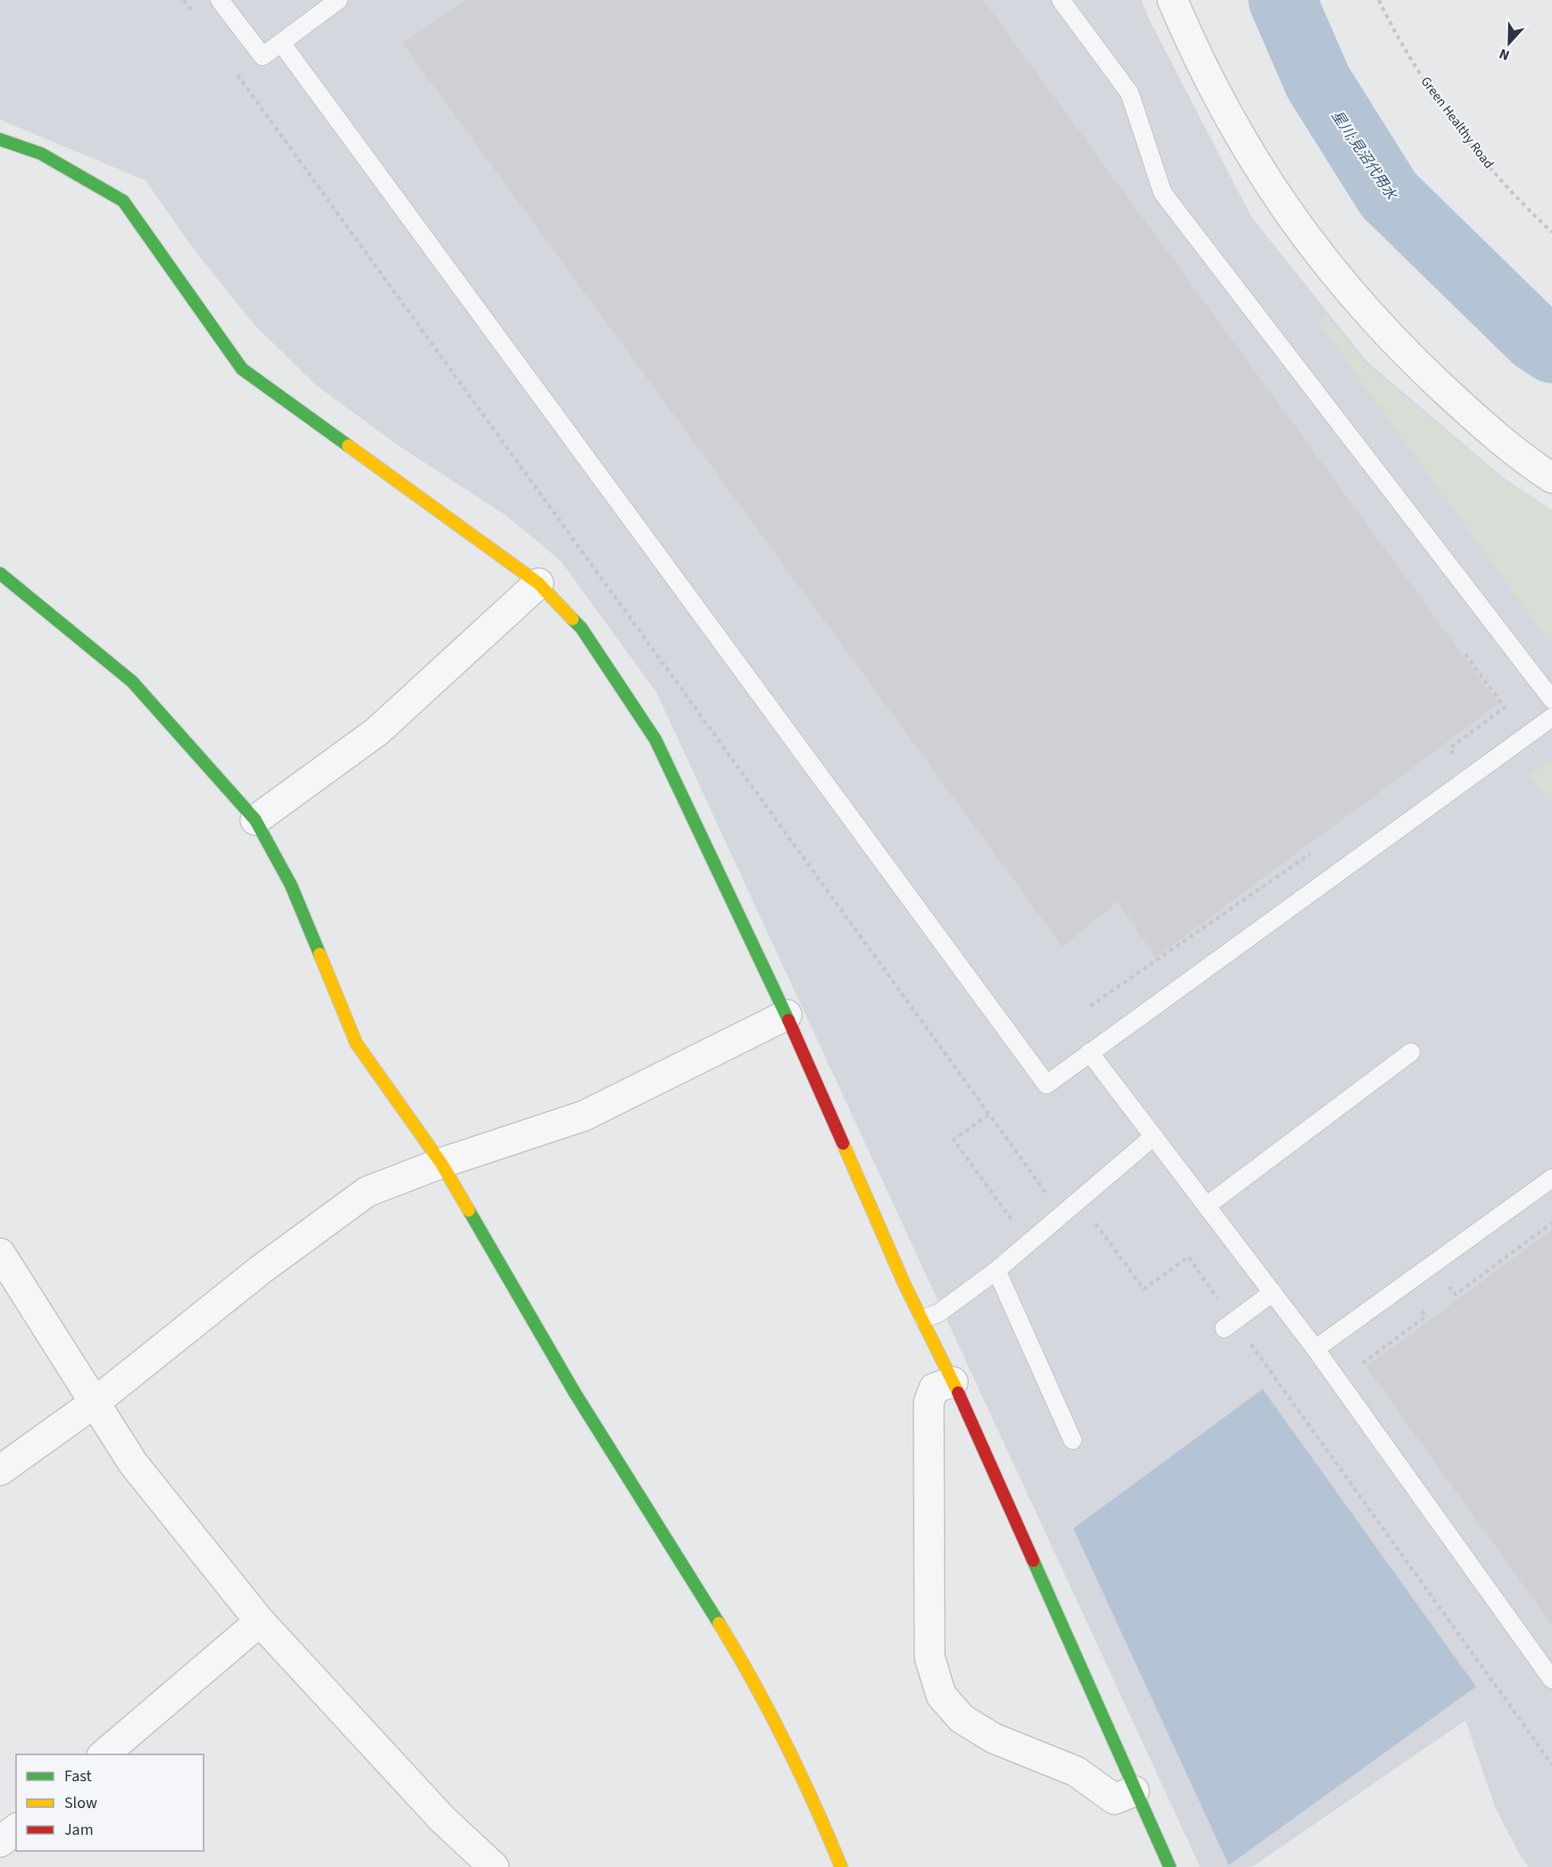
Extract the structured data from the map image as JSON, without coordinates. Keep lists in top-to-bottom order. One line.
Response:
{"streets":{"path":["Green Healthy Road"]},"water":["星川;見沼代用水"],"legend":["Fast","Slow","Jam"],"north":"bottom"}
